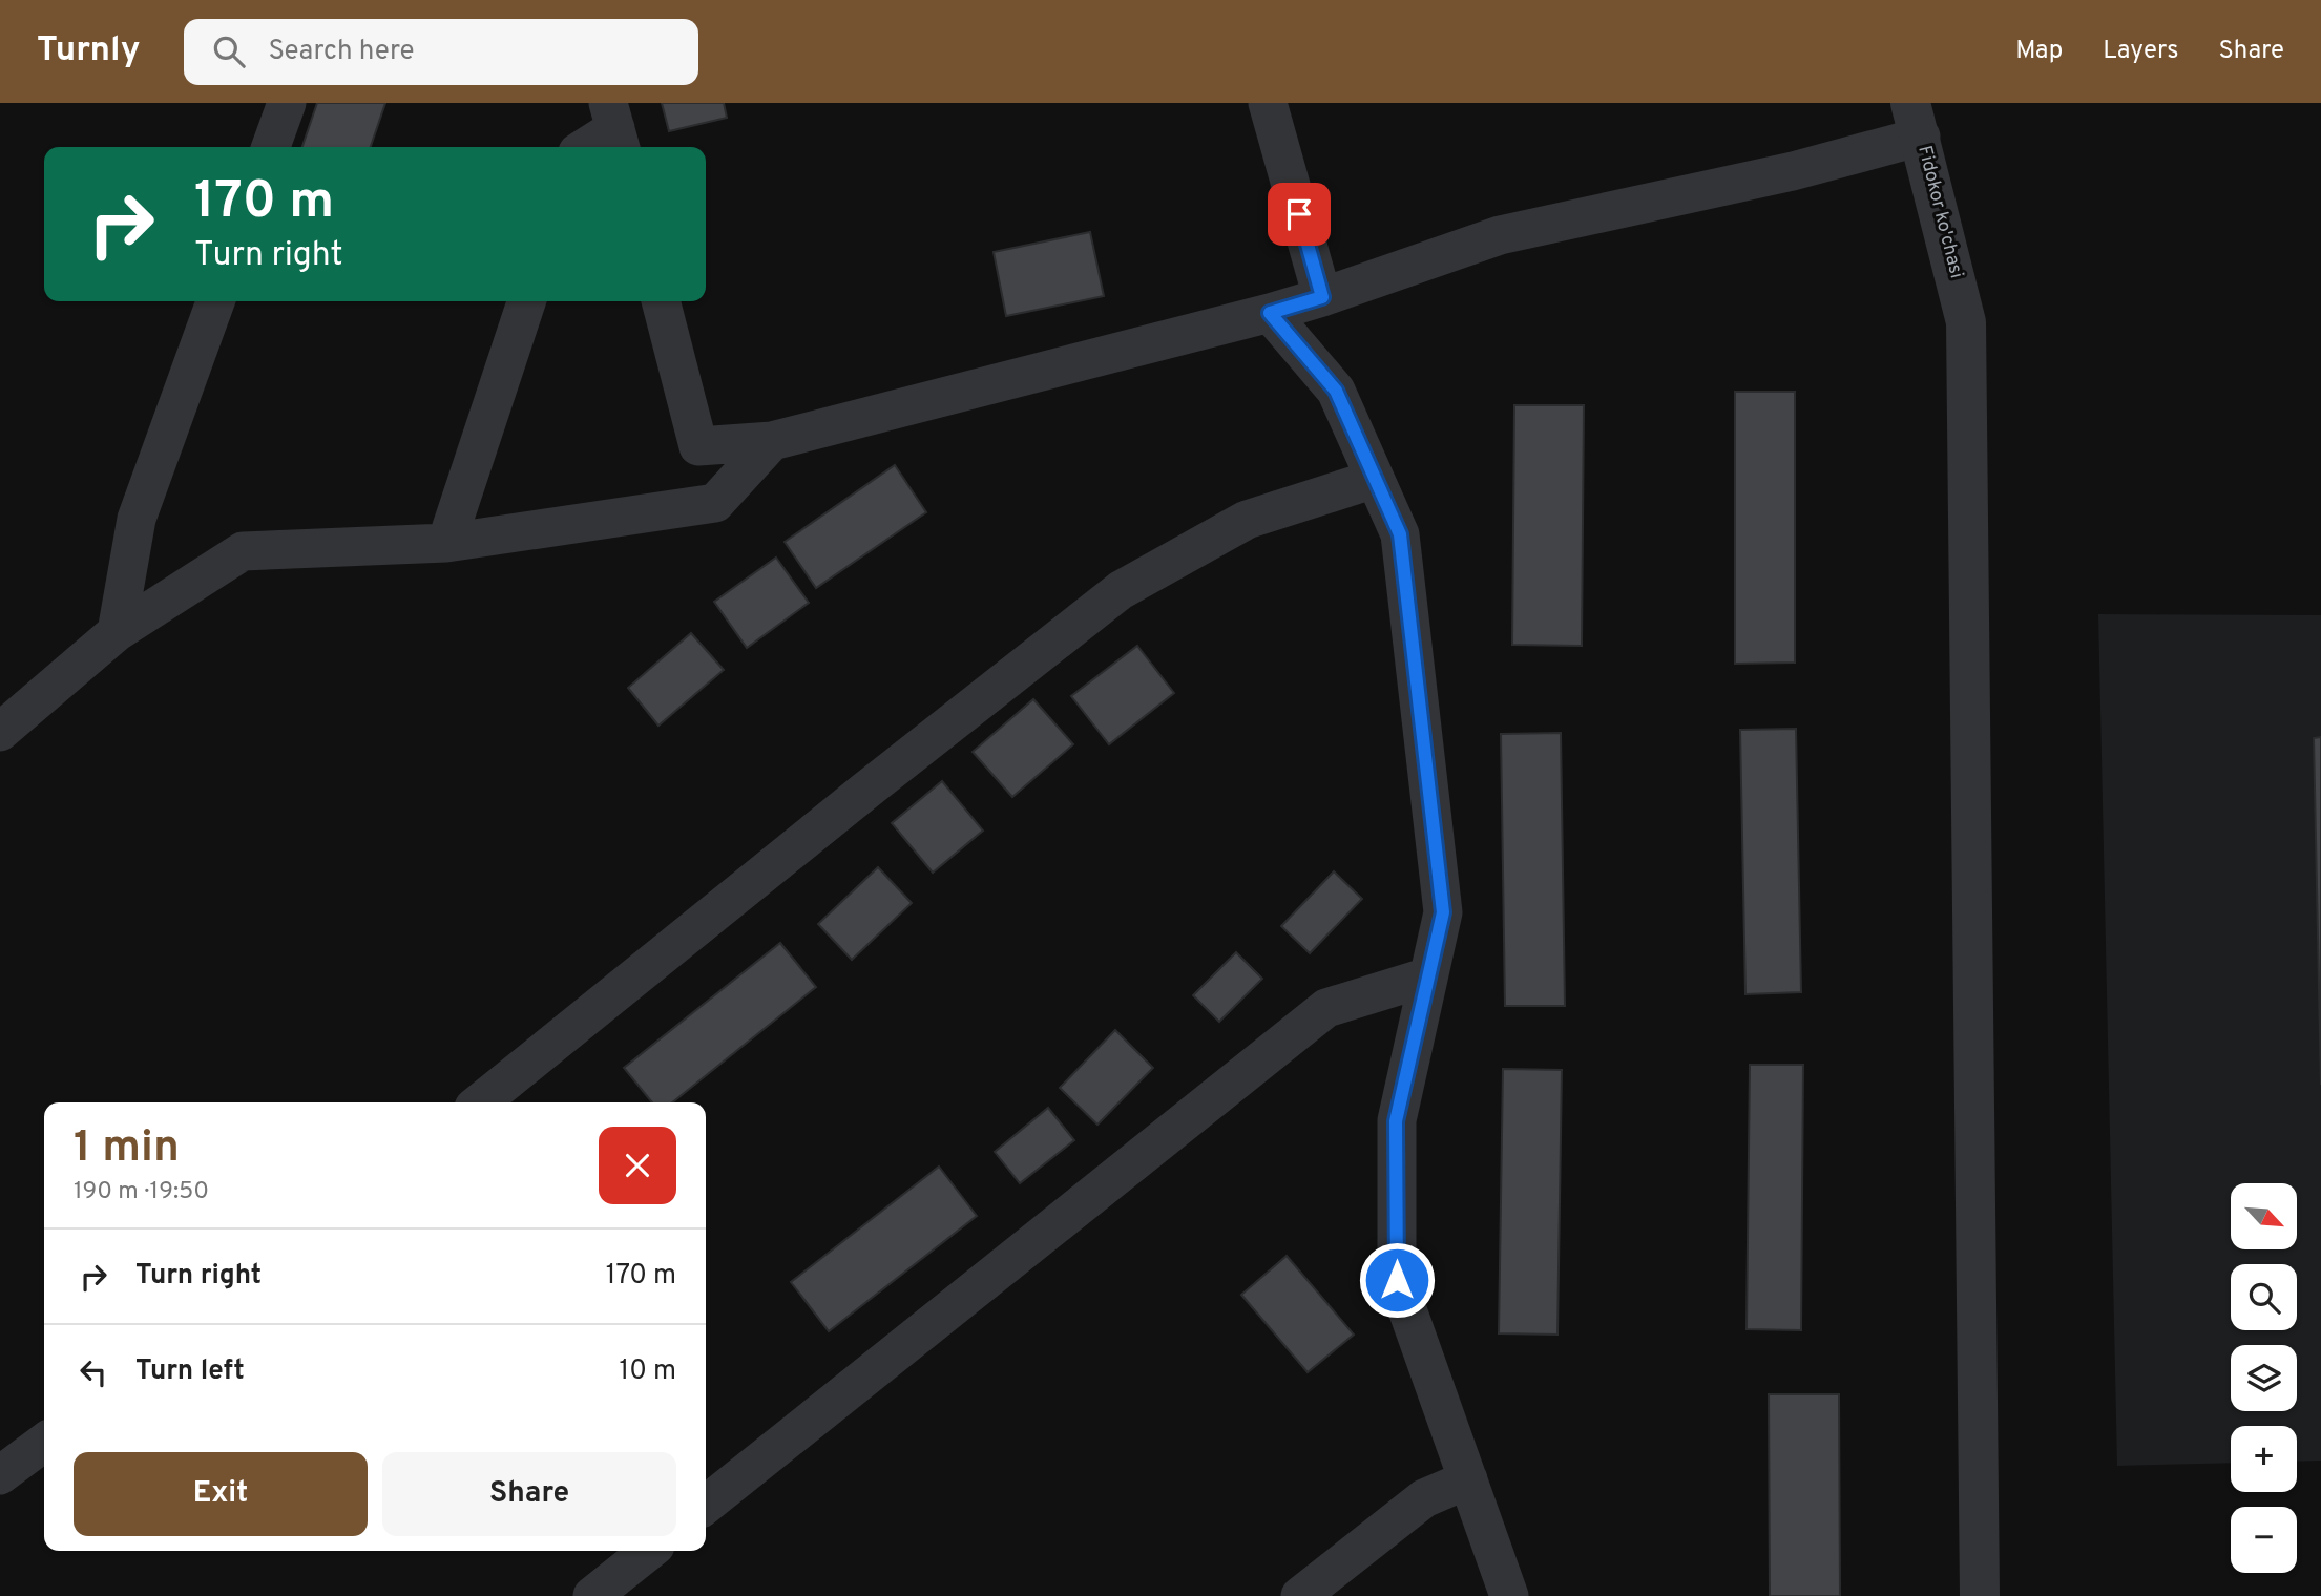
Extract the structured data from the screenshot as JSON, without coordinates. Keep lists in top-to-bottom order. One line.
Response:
{"streets":{"street":["Fidokor ko'chasi"]},"north":"bottom right","page":{"header":"Turnly","search":"Search here","nav":["Map","Layers","Share"],"turn":["170 m","Turn right"],"heading":["1 min","190 m · 19:50"],"map_buttons":["+","−"],"list":[{"name":"Turn right","value":"170 m"},{"name":"Turn left","value":"10 m"}],"buttons":["Exit","Share"]}}
